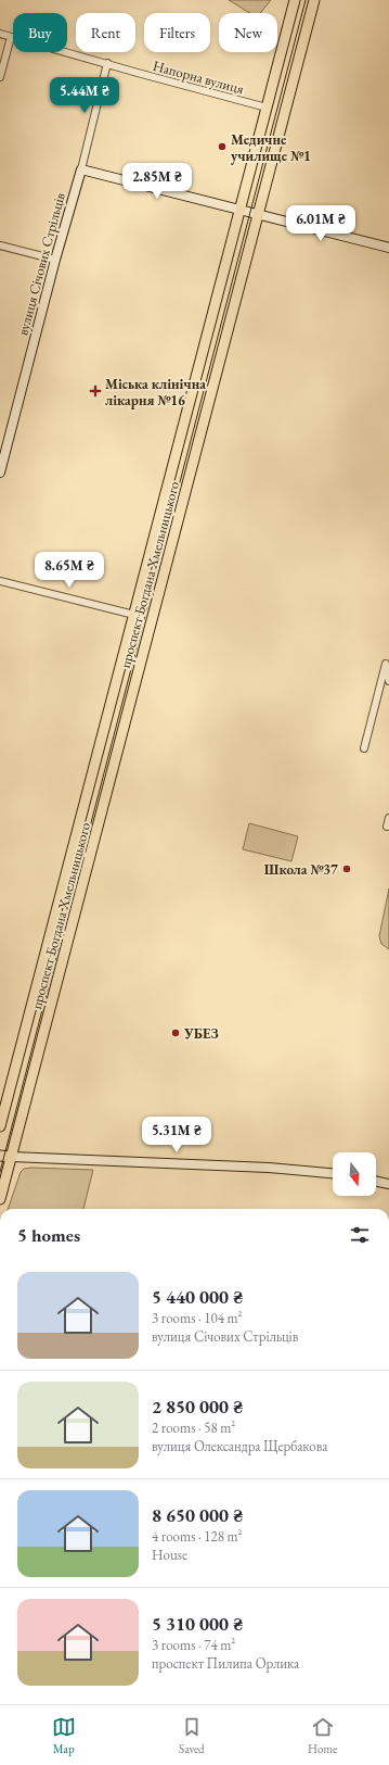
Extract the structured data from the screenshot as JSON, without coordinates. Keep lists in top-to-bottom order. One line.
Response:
{"streets":{"main road":["проспект Богдана Хмельницького"],"street":["Напорна вулиця","вулиця Січових Стрільців"]},"crossings":[["Напорна вулиця","вулиця Січових Стрільців"],["Напорна вулиця","проспект Богдана Хмельницького"]],"places":{"other":["Медичне училище №1","Школа №37","УБЕЗ"],"health":["Міська клінічна лікарня №16"]},"north":"bottom","page":{"chip":["Buy","Rent","Filters","New"],"price":["5.44M ₴","2.85M ₴","6.01M ₴","8.65M ₴","5.31M ₴"],"heading":"5 homes","list":[{"name":"5 440 000 ₴","note":"3 rooms · 104 m² · вулиця Січових Стрільців"},{"name":"2 850 000 ₴","note":"2 rooms · 58 m² · вулиця Олександра Щербакова"},{"name":"8 650 000 ₴","note":"4 rooms · 128 m² · House"},{"name":"5 310 000 ₴","note":"3 rooms · 74 m² · проспект Пилипа Орлика"}],"tabs":["Map","Saved","Home"]}}
